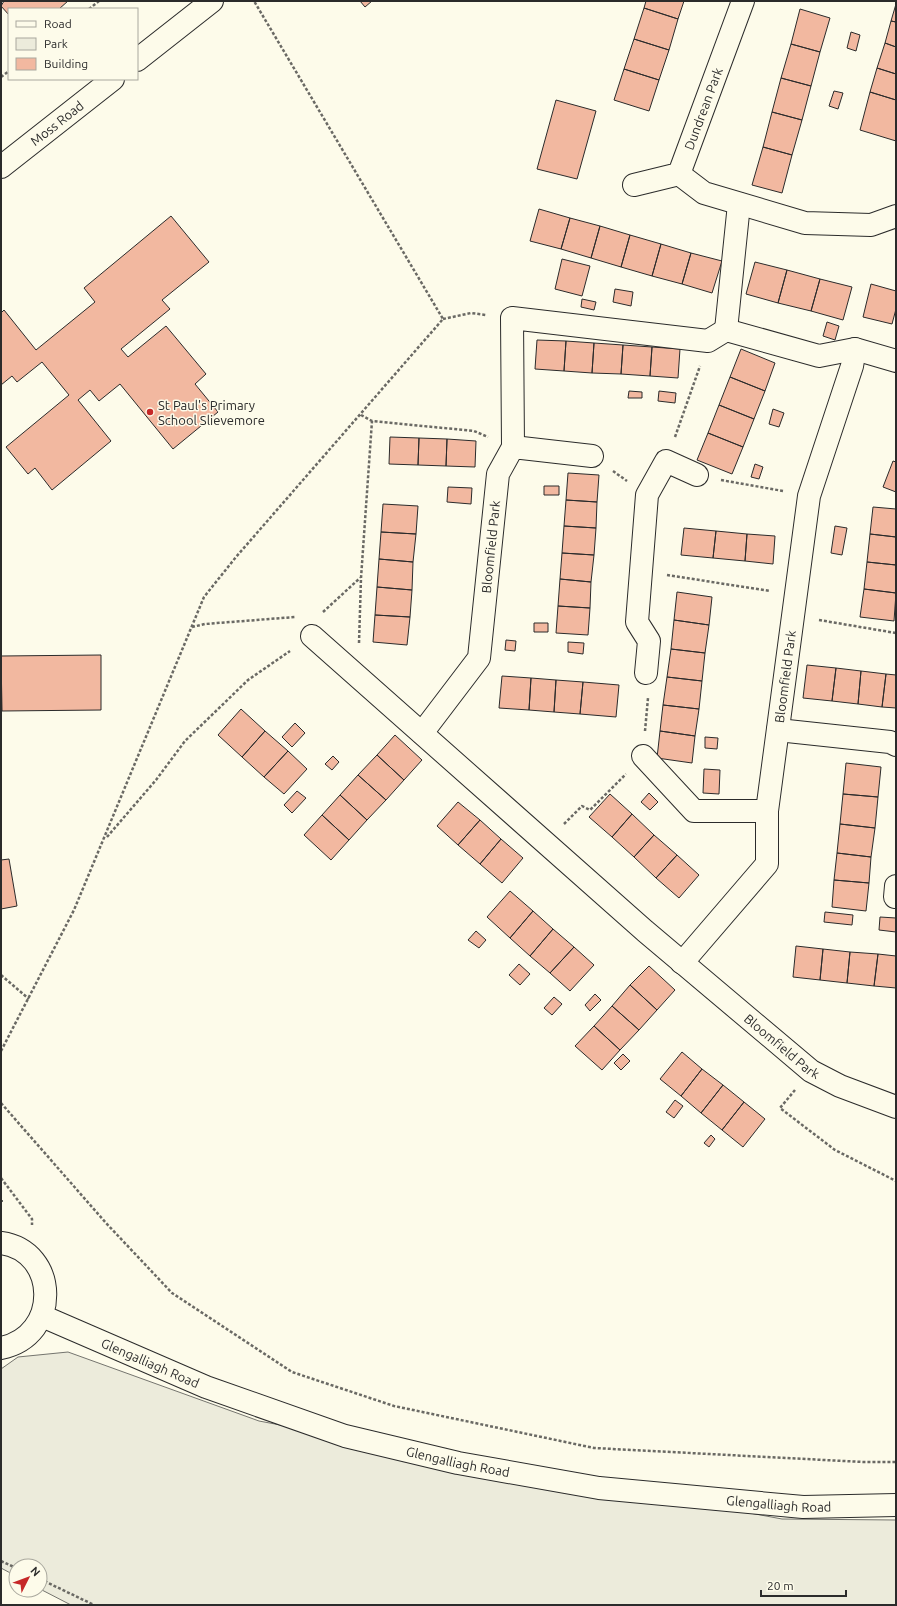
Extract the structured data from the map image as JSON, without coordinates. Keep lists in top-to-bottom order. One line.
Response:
{"streets":{"street":["Dundrean Park","Moss Road","Bloomfield Park","Glengalliagh Road"]},"places":["St Paul's Primary School Slievemore"],"legend":["Road","Park","Building"],"scale_bar":"20 m","north":"top right"}
